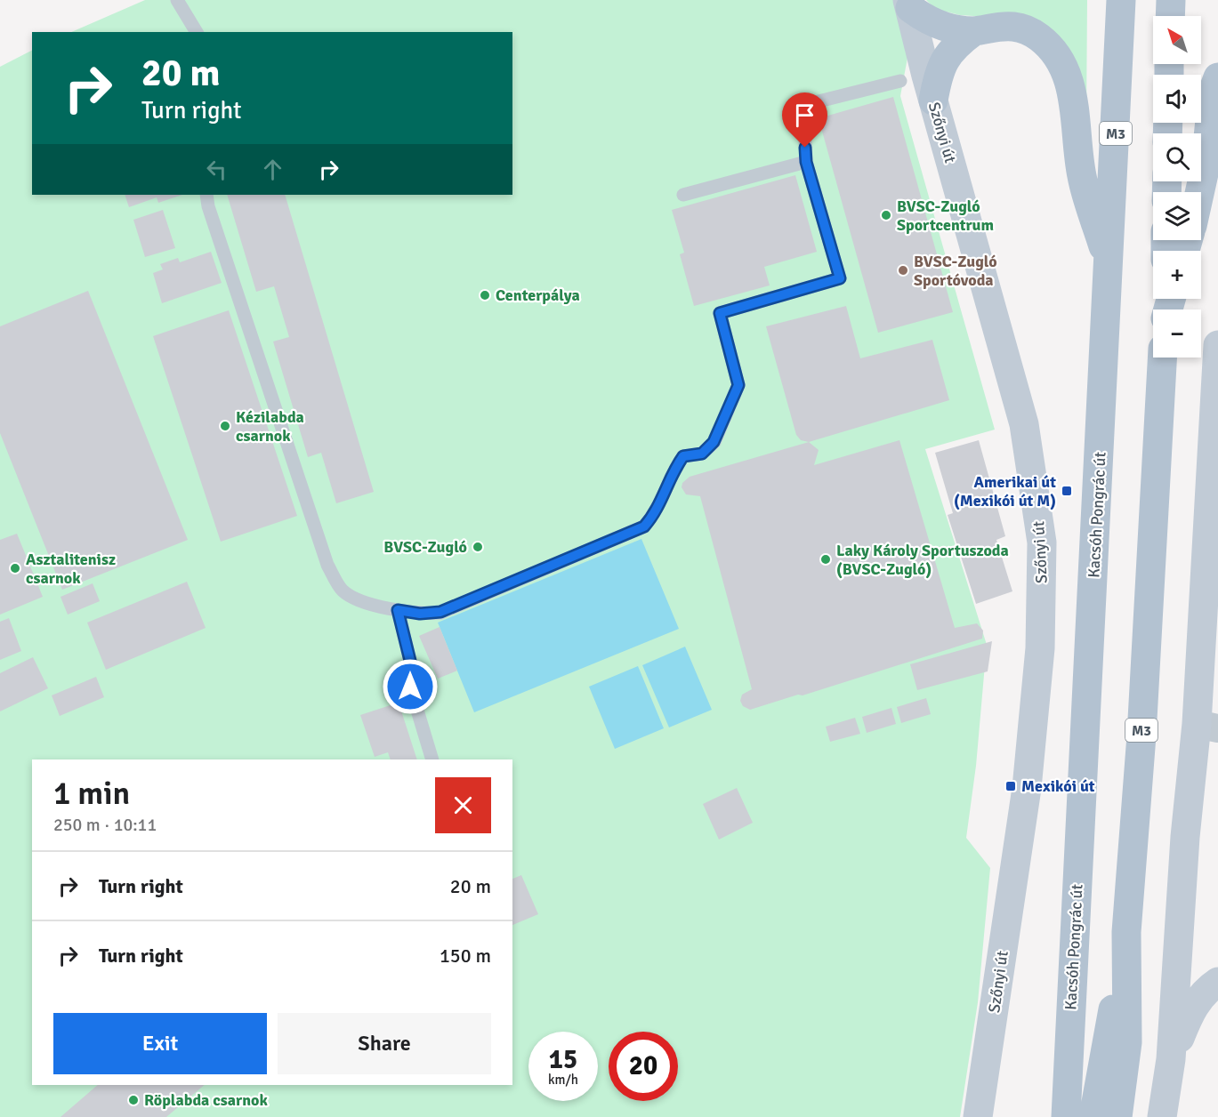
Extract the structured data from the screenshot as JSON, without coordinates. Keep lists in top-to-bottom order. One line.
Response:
{"streets":{"main road":["M3","Kacsóh Pongrác út"],"street":["Szőnyi út"]},"places":{"other":["BVSC-Zugló Sportcentrum","BVSC-Zugló Sportóvoda","Centerpálya","Kézilabda csarnok","BVSC-Zugló","Laky Károly Sportuszoda (BVSC-Zugló)","Asztalitenisz csarnok","Röplabda csarnok"],"transit":["Amerikai út (Mexikói út M)","Mexikói út"]},"north":"top left","page":{"map_buttons":["+","−"],"turn":["20 m","Turn right"],"heading":["1 min","250 m · 10:11"],"list":[{"name":"Turn right","value":"20 m"},{"name":"Turn right","value":"150 m"}],"buttons":["Exit","Share"],"speed":"15 km/h","limit":"20"}}
